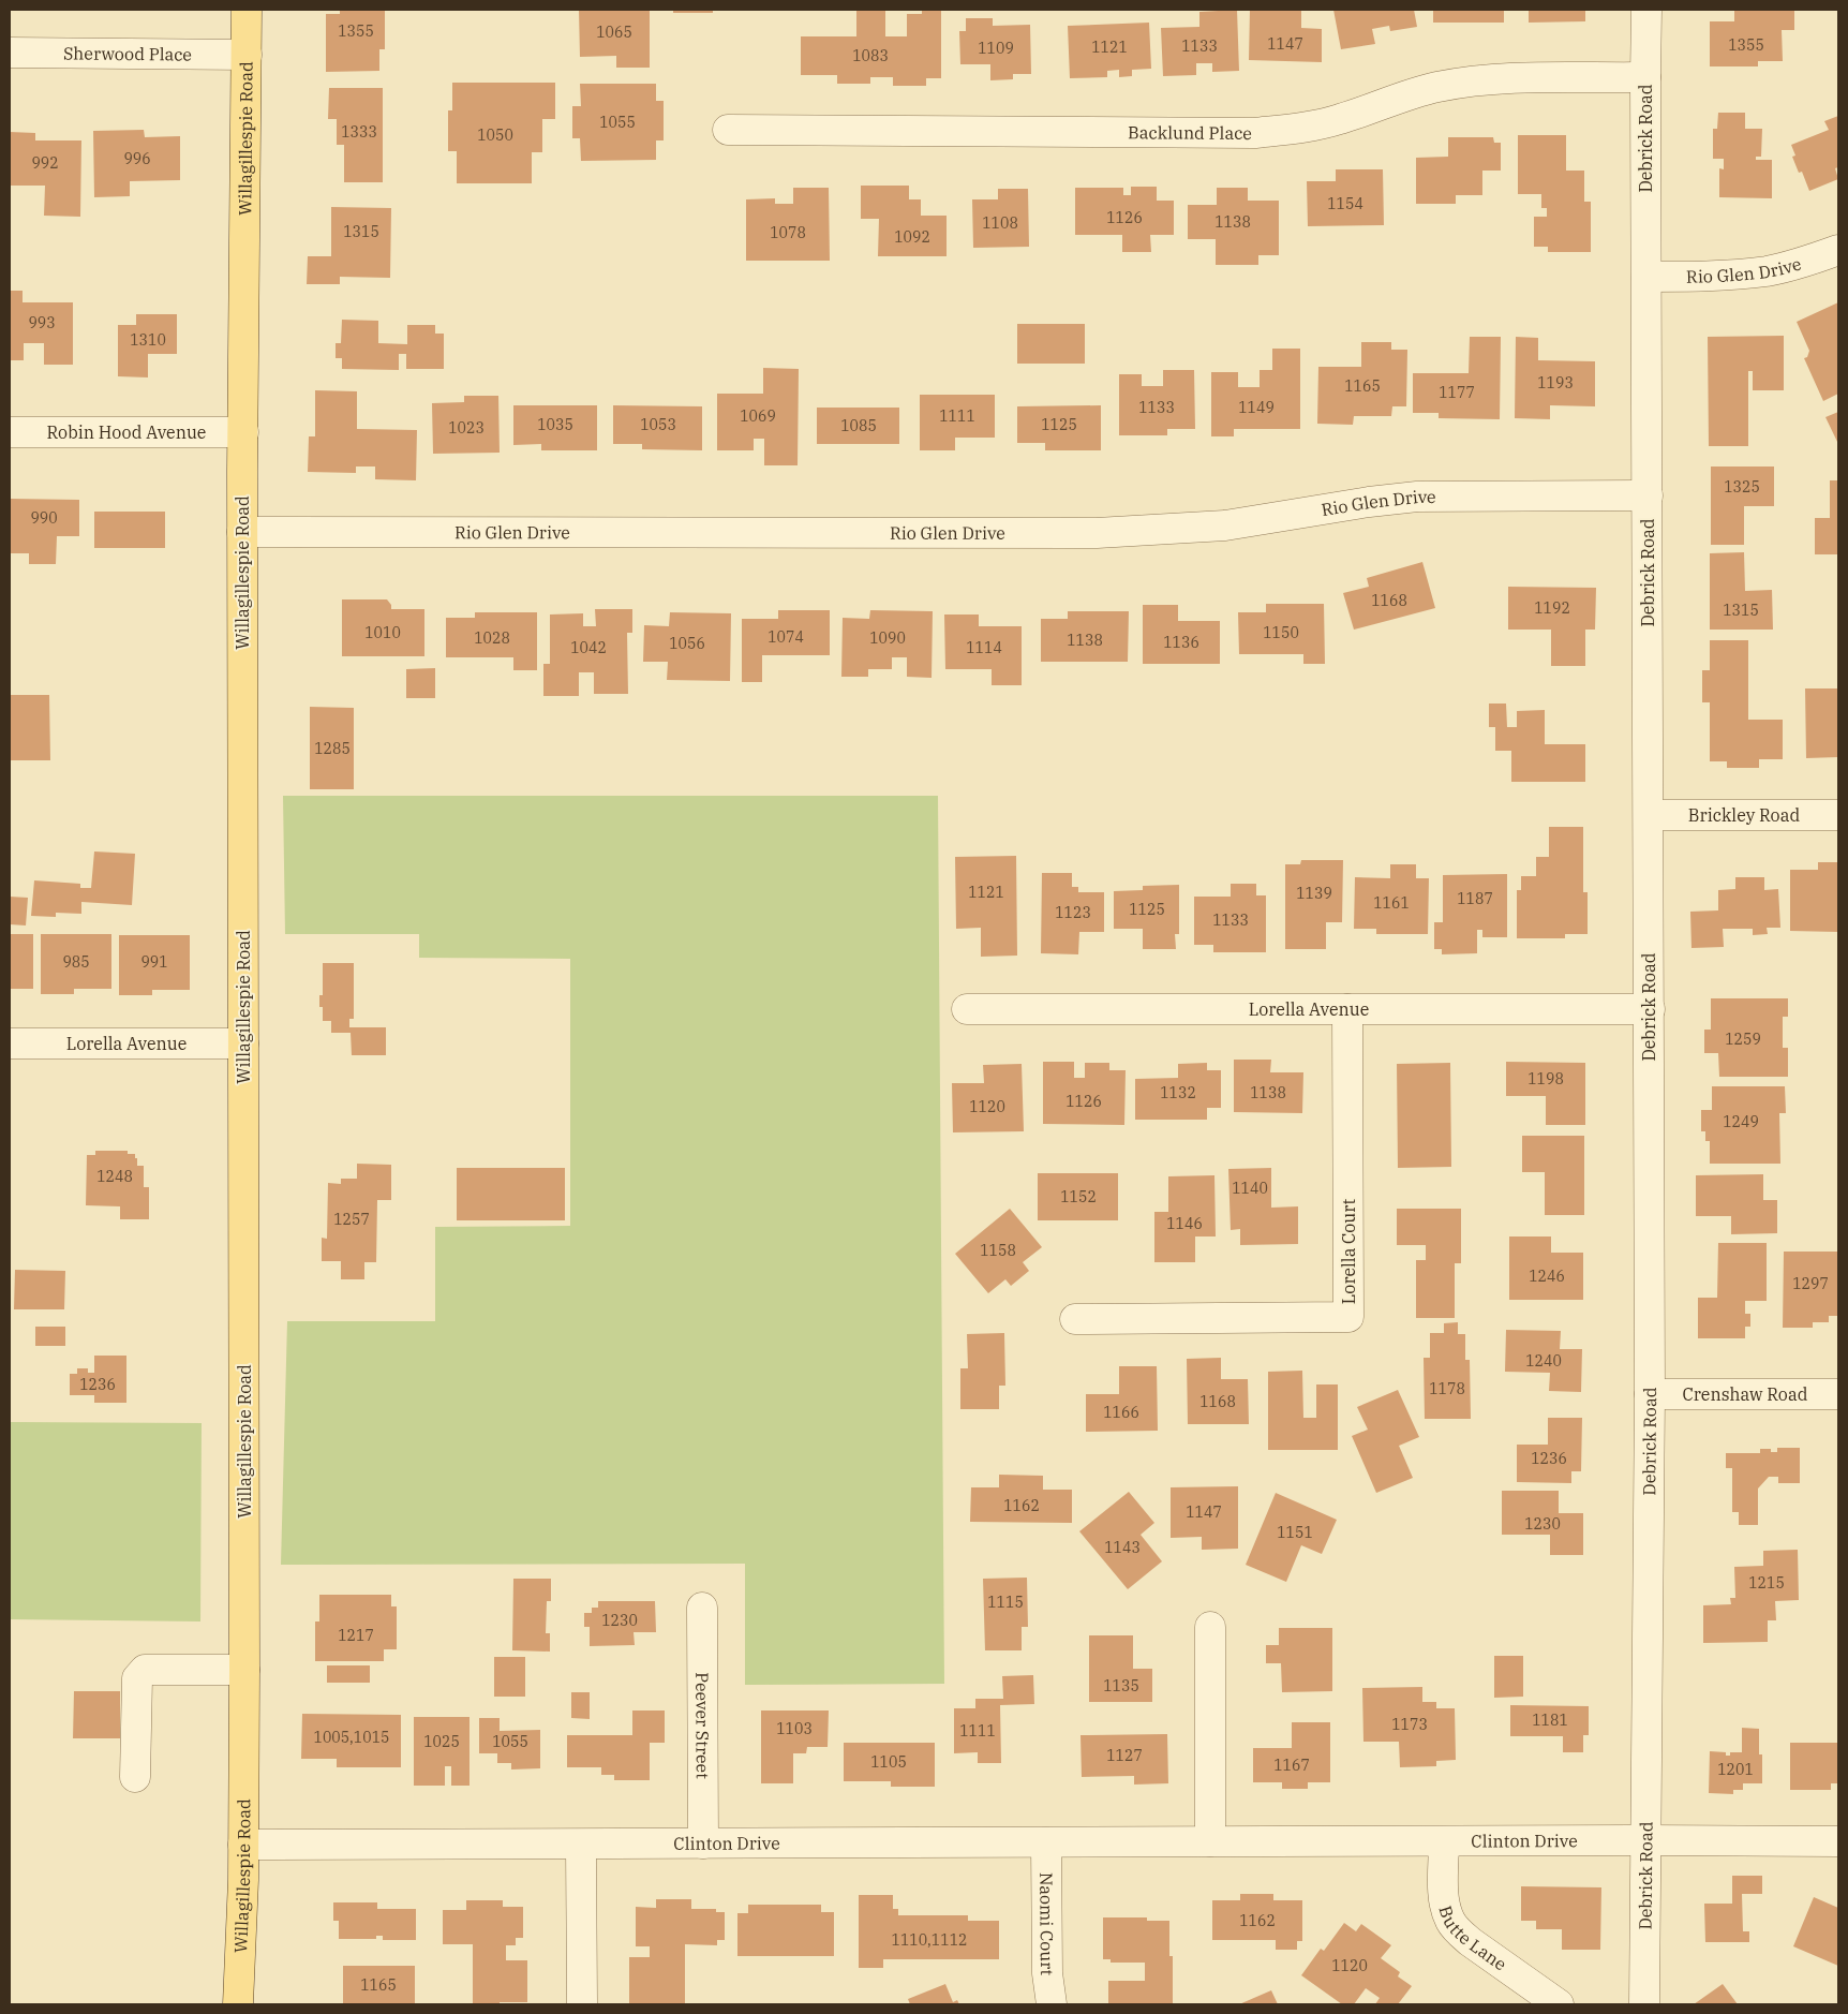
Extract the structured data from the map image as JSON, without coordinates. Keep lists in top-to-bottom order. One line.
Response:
{"streets":{"main road":["Willagillespie Road"],"street":["Sherwood Place","Backlund Place","Debrick Road","Rio Glen Drive","Robin Hood Avenue","Brickley Road","Lorella Avenue","Lorella Court","Crenshaw Road","Peever Street","Clinton Drive","Naomi Court","Butte Lane"]},"crossings":[["Sherwood Place","Willagillespie Road"],["Backlund Place","Debrick Road"],["Willagillespie Road","Rio Glen Drive"],["Willagillespie Road","Robin Hood Avenue"],["Willagillespie Road","Lorella Avenue"],["Willagillespie Road","Clinton Drive"],["Debrick Road","Rio Glen Drive"],["Debrick Road","Brickley Road"],["Debrick Road","Lorella Avenue"],["Debrick Road","Crenshaw Road"],["Debrick Road","Clinton Drive"],["Lorella Avenue","Lorella Court"],["Peever Street","Clinton Drive"],["Clinton Drive","Naomi Court"],["Clinton Drive","Butte Lane"]],"house_numbers":["1355","1065","1147","1355","1133","1121","1109","1083","1055","1333","1050","996","992","1154","1126","1138","1108","1315","1078","1092","993","1310","1193","1165","1177","1133","1149","1069","1111","1035","1053","1125","1085","1023","1325","990","1168","1192","1315","1010","1150","1074","1028","1090","1138","1136","1056","1042","1114","1285","1121","1139","1187","1161","1125","1123","1133","985","991","1259","1198","1132","1138","1126","1120","1249","1248","1140","1152","1257","1146","1158","1246","1297","1240","1236","1178","1168","1166","1236","1162","1147","1230","1151","1143","1215","1115","1230","1217","1135","1181","1173","1103","1111","1005,1015","1025","1055","1127","1105","1167","1201","1162","1110,1112","1120","1165"]}
